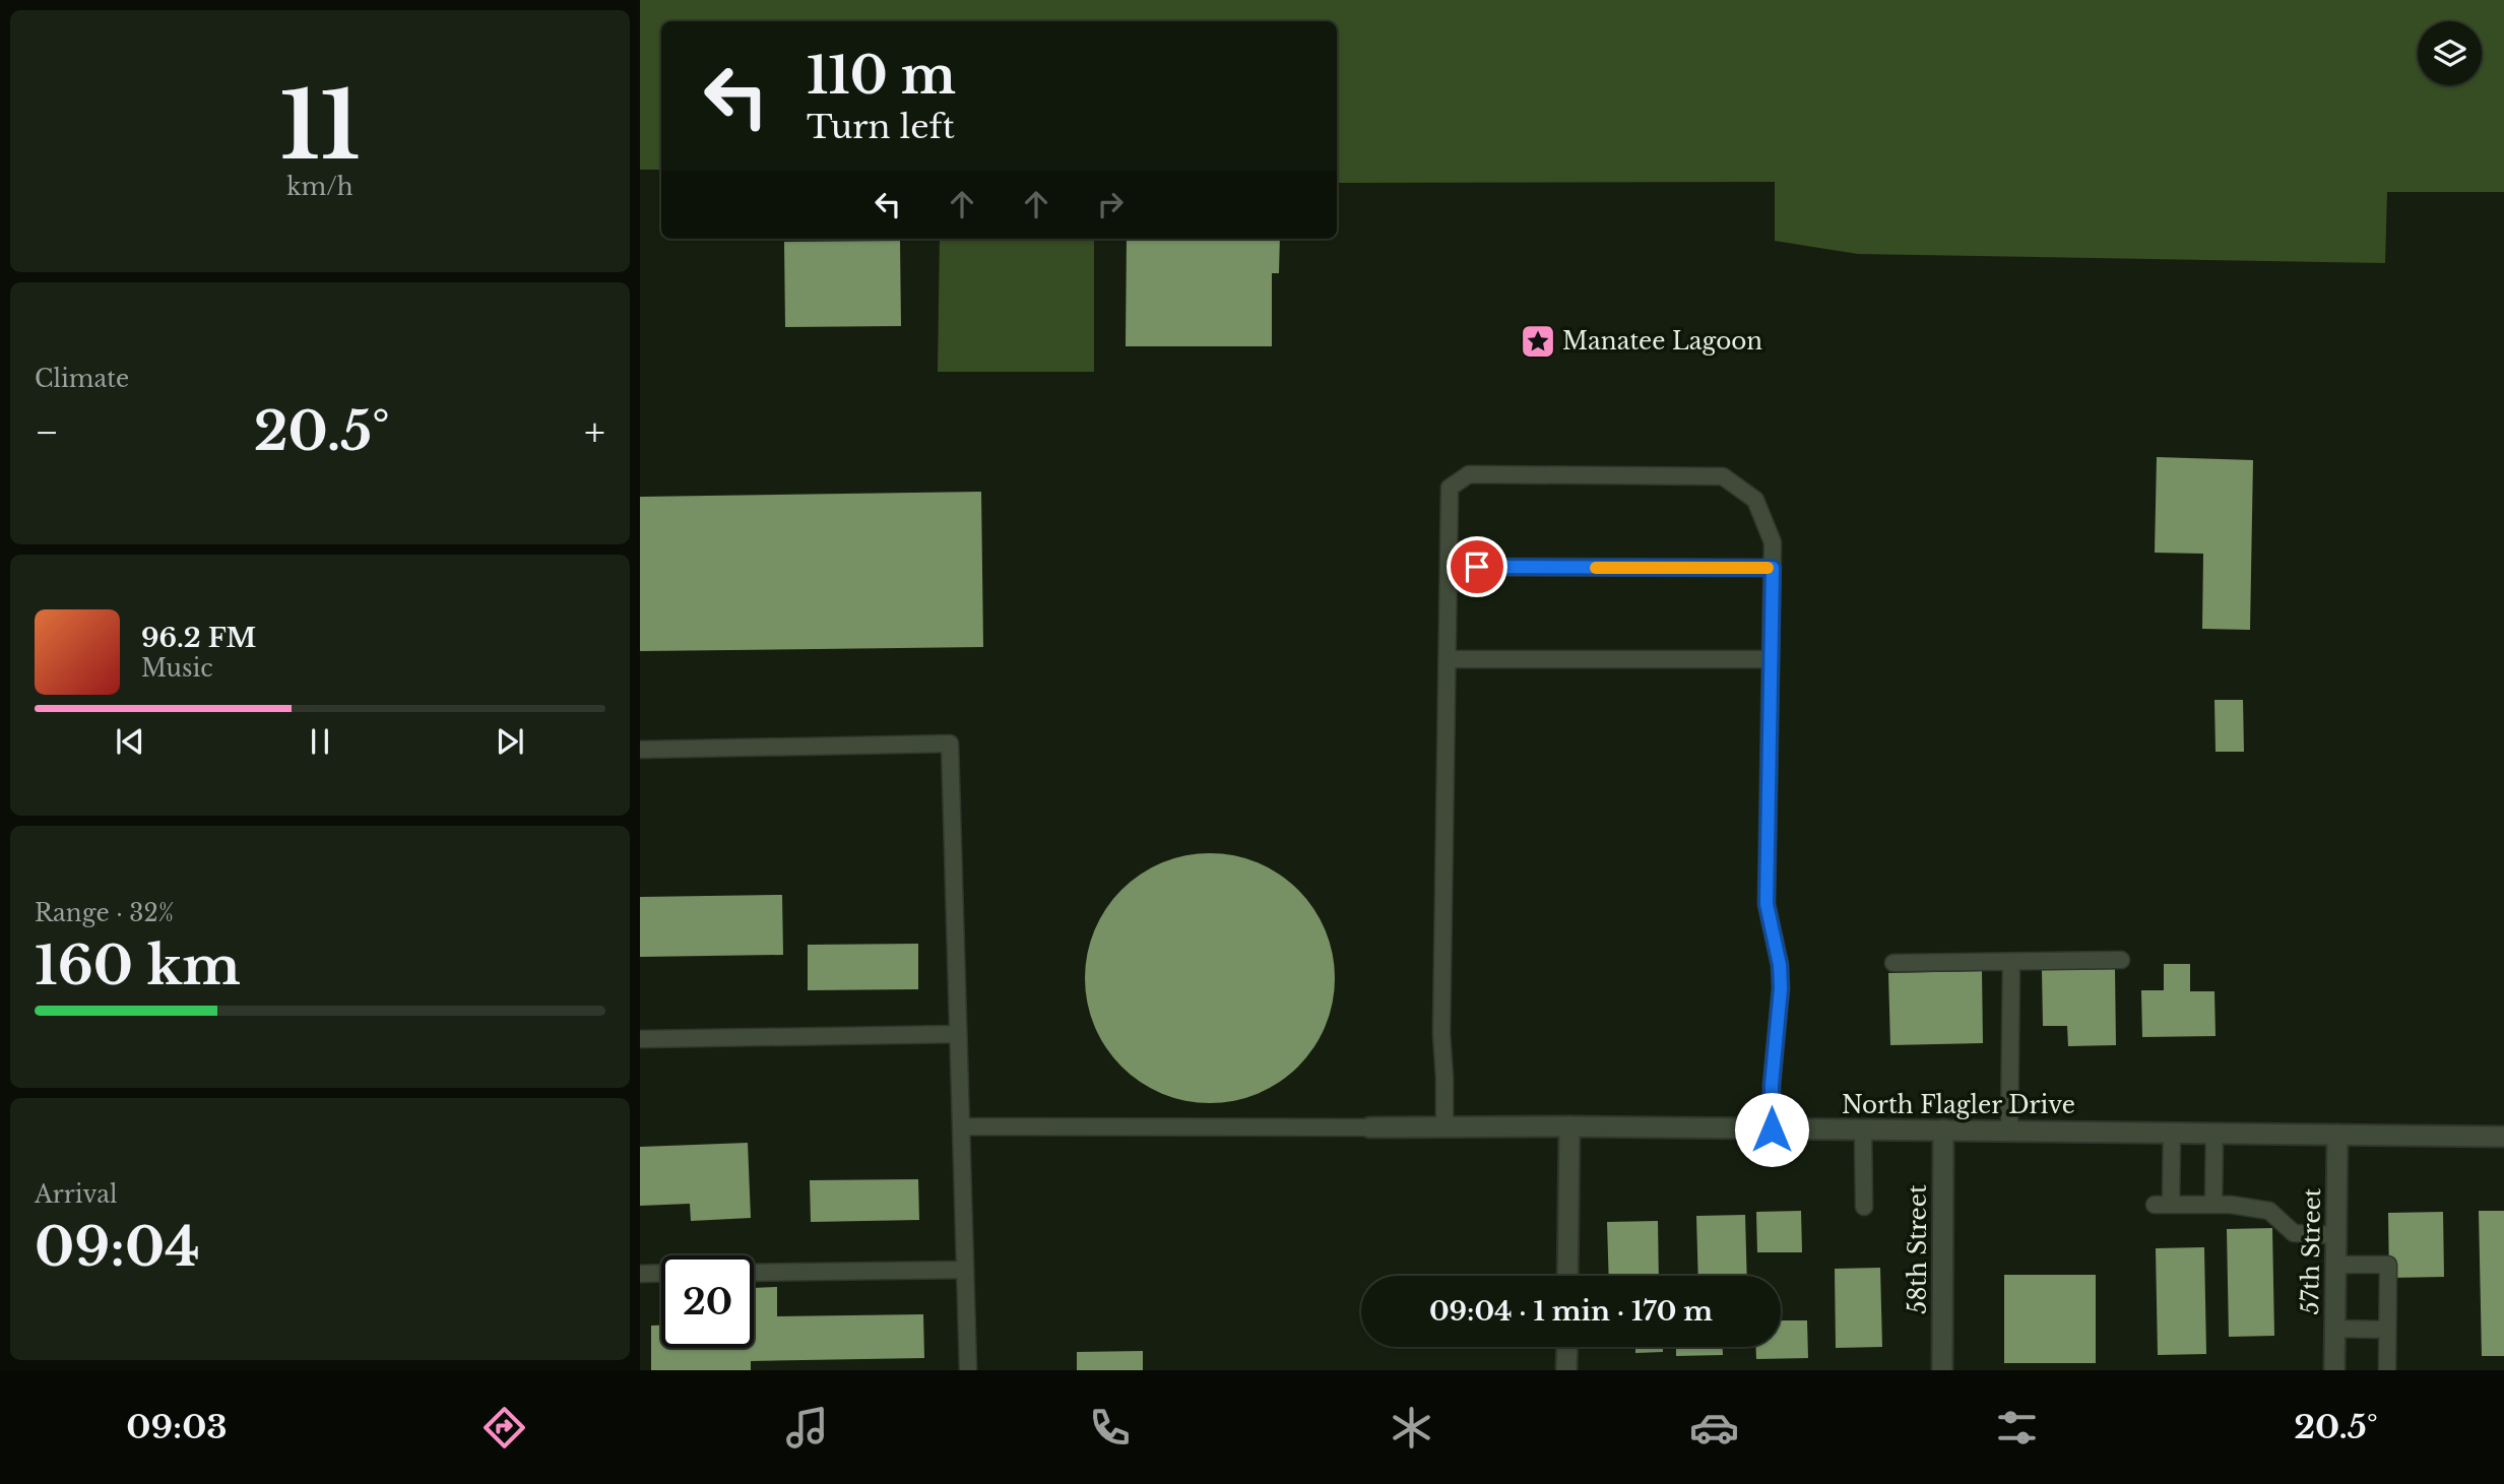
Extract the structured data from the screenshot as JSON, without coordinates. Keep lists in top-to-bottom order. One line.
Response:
{"streets":{"street":["North Flagler Drive","58th Street","57th Street"]},"crossings":[["North Flagler Drive","58th Street"],["North Flagler Drive","57th Street"]],"places":{"place":["Manatee Lagoon"]},"page":{"tile":[["11","km/h"],"Climate",["Range · 32%","160 km"],["Arrival","09:04"]],"turn":["110 m","Turn left"],"heat":["−","20.5°","+"],"song":["96.2 FM","Music"],"limit":"20","trip":"09:04 · 1 min · 170 m","tabs":["09:03","20.5°"]}}
